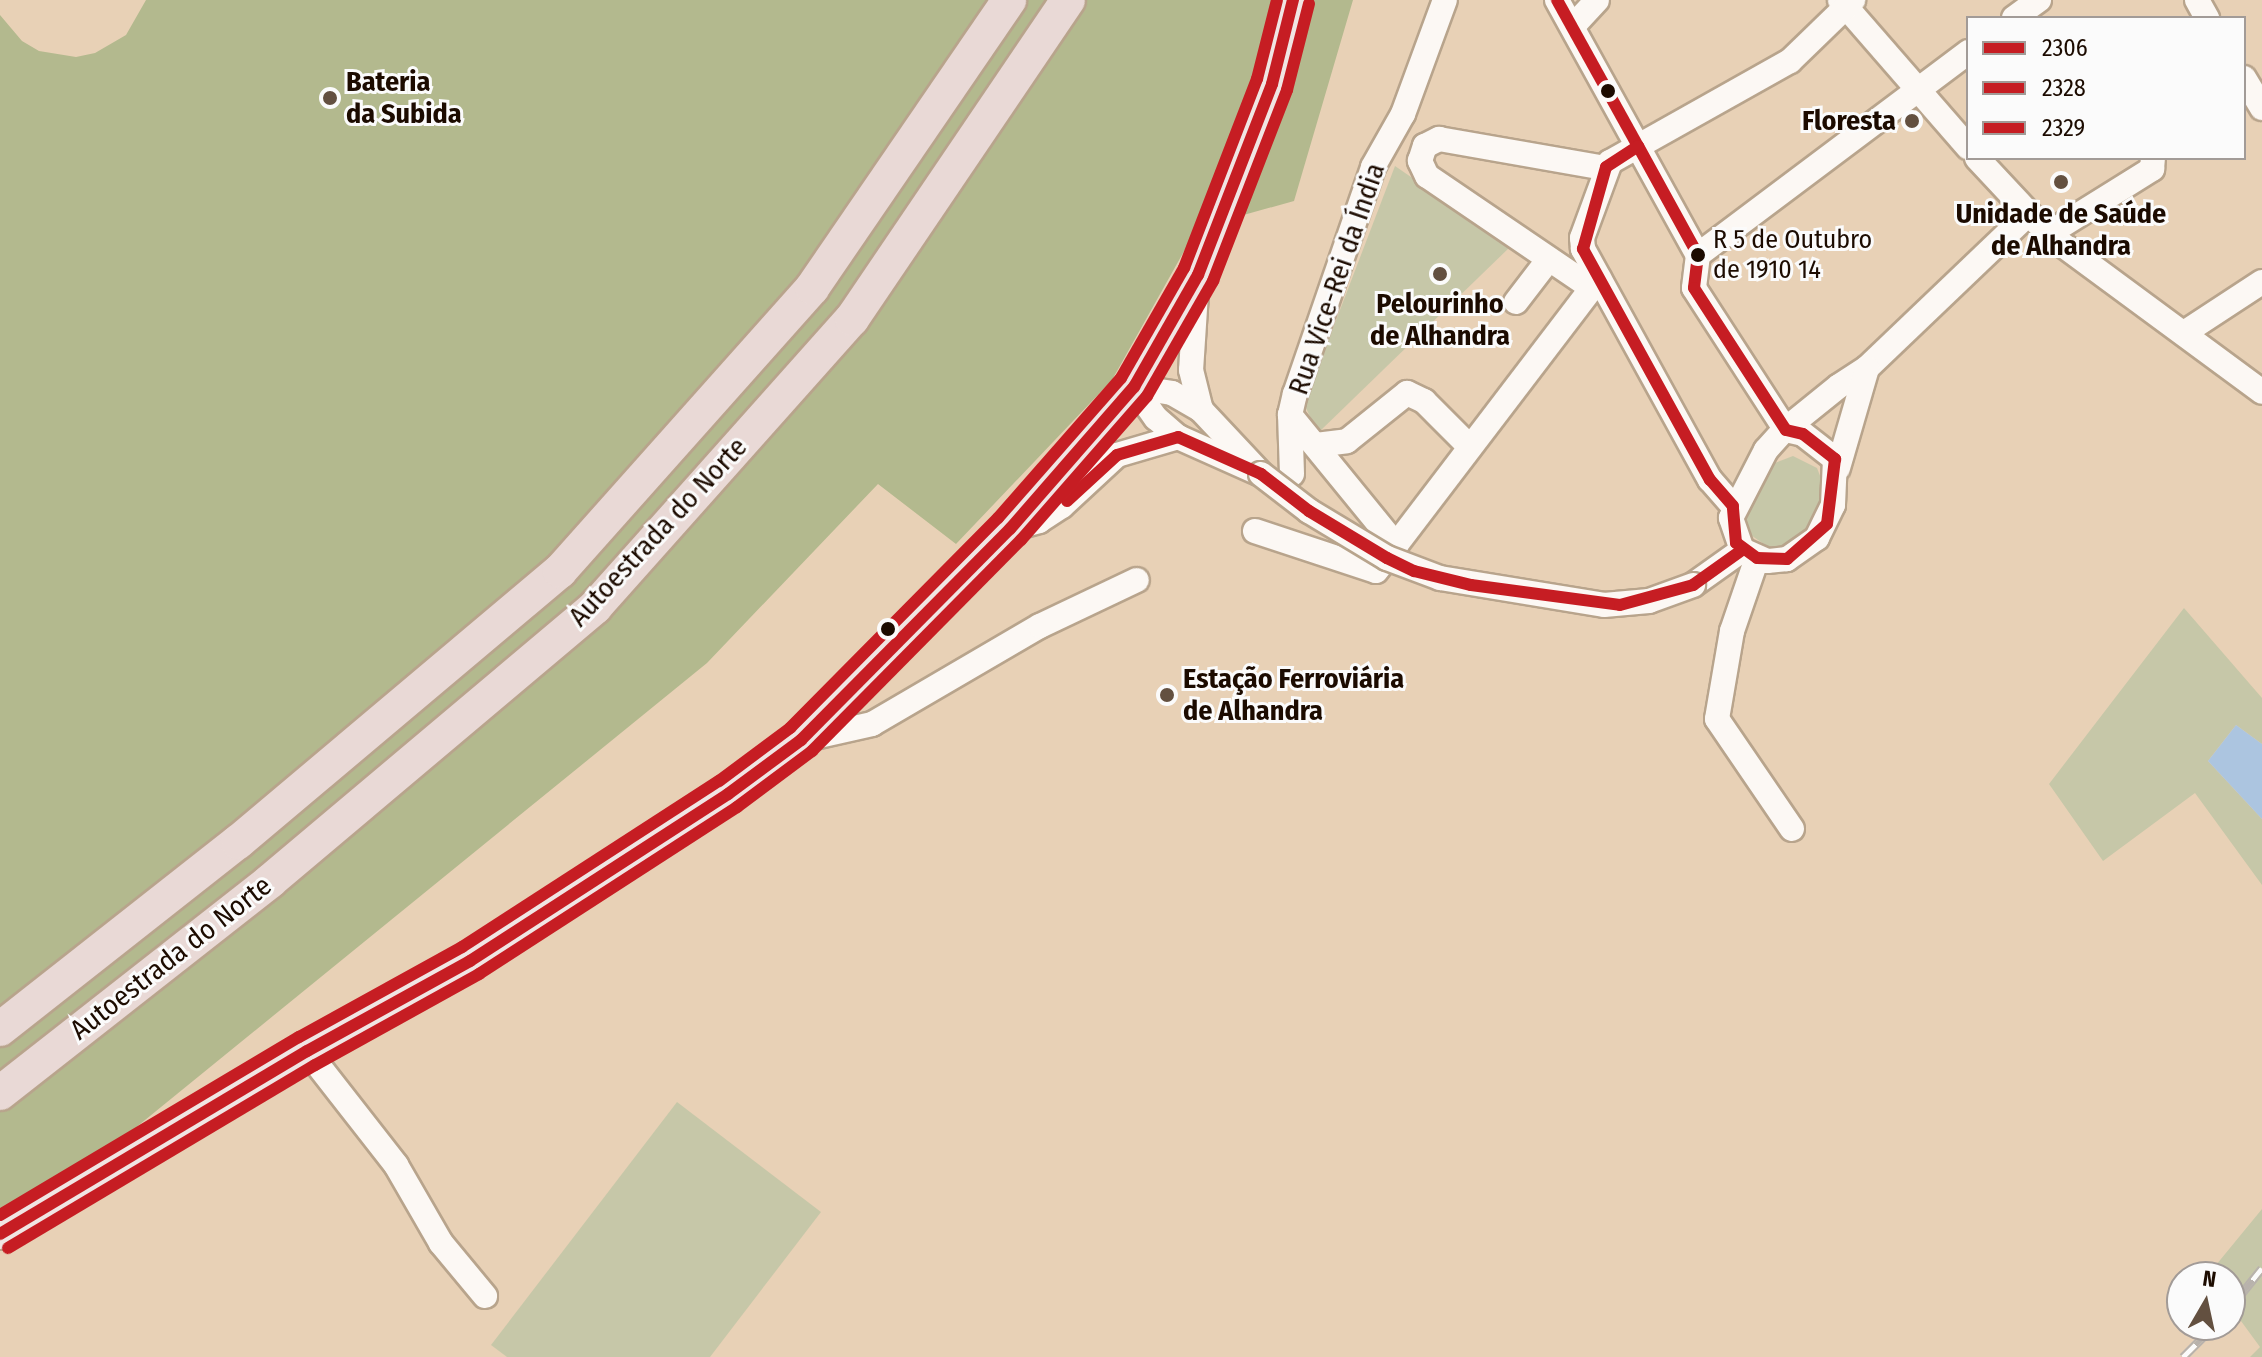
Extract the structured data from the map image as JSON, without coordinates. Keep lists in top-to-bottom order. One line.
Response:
{"streets":{"highway":["Autoestrada do Norte"],"street":["Rua Vice-Rei da Índia"]},"places":["Bateria da Subida","Floresta","Unidade de Saúde de Alhandra","R 5 de Outubro de 1910 14","Pelourinho de Alhandra","Estação Ferroviária de Alhandra"],"lines":["transit line 2306","transit line 2329","transit line 2328"],"legend":["2306","2328","2329"],"north":"top"}
